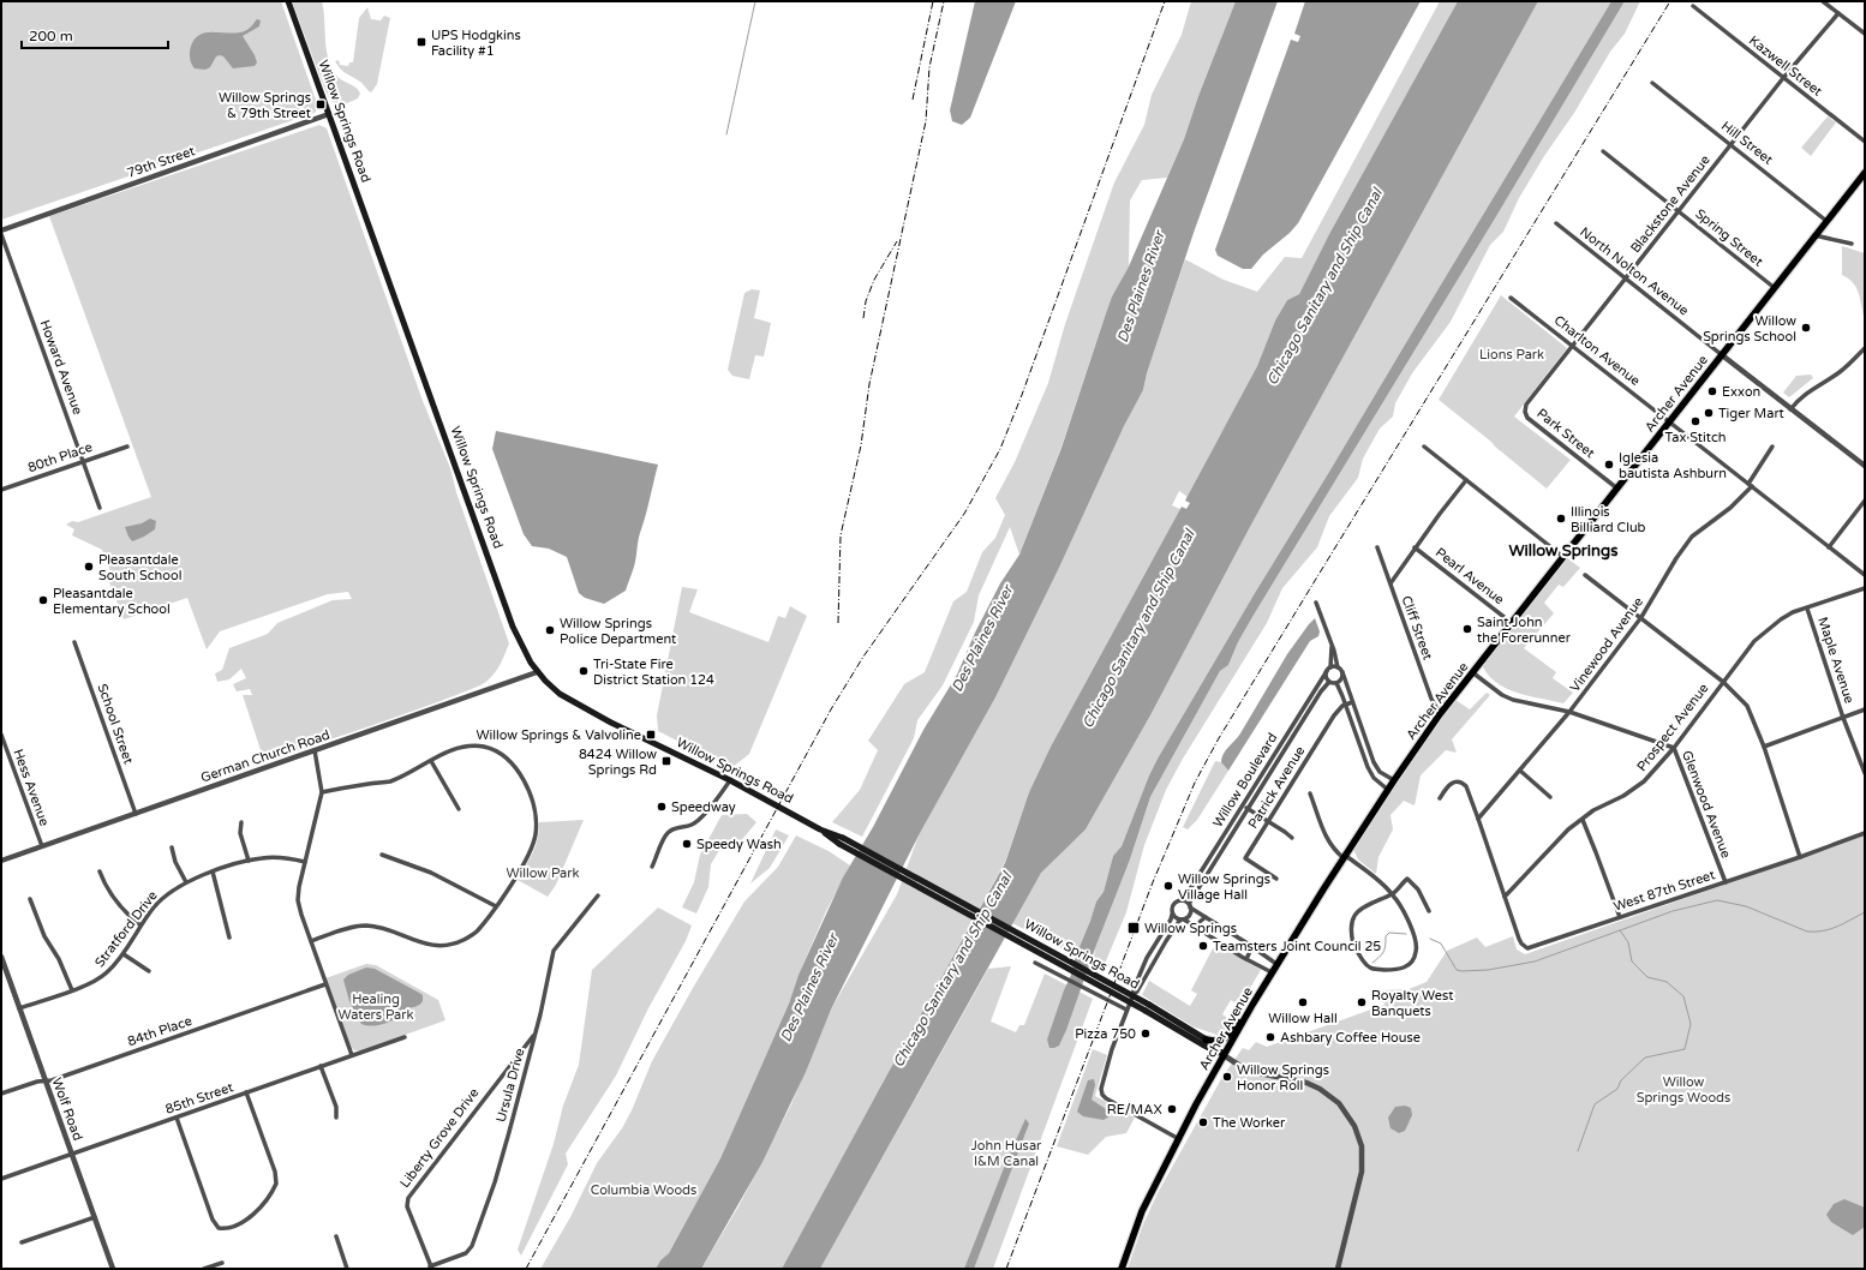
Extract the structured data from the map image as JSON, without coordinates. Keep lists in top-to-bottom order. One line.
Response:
{"streets":{"main road":["Willow Springs Road","Archer Avenue"],"street":["Kazwell Street","Hill Street","79th Street","Blackstone Avenue","Spring Street","North Nolton Avenue","Charlton Avenue","Howard Avenue","Park Street","80th Place","Pearl Avenue","Cliff Street","Vinewood Avenue","Maple Avenue","School Street","Prospect Avenue","German Church Road","Willow Boulevard","Hess Avenue","Patrick Avenue","Glenwood Avenue","West 87th Street","Stratford Drive","84th Place","Ursula Drive","85th Street","Wolf Road","Liberty Grove Drive"]},"crossings":[["Kazwell Street","Blackstone Avenue"],["Willow Springs Road","79th Street"],["Willow Springs Road","Archer Avenue"],["Willow Springs Road","German Church Road"],["Hill Street","Blackstone Avenue"],["Hill Street","Archer Avenue"],["Blackstone Avenue","Spring Street"],["Blackstone Avenue","North Nolton Avenue"],["Blackstone Avenue","Charlton Avenue"],["Blackstone Avenue","Park Street"],["Spring Street","Archer Avenue"],["North Nolton Avenue","Archer Avenue"],["Charlton Avenue","Archer Avenue"],["Charlton Avenue","Vinewood Avenue"],["Howard Avenue","80th Place"],["Archer Avenue","Park Street"],["Archer Avenue","Pearl Avenue"],["Archer Avenue","Cliff Street"],["Archer Avenue","Glenwood Avenue"],["Vinewood Avenue","Glenwood Avenue"],["Maple Avenue","Prospect Avenue"],["School Street","German Church Road"],["Prospect Avenue","Glenwood Avenue"],["Prospect Avenue","West 87th Street"],["German Church Road","Hess Avenue"],["Glenwood Avenue","West 87th Street"],["Stratford Drive","Wolf Road"],["84th Place","Wolf Road"],["Ursula Drive","Liberty Grove Drive"],["85th Street","Wolf Road"]],"districts":["Willow Springs"],"water":["Des Plaines River","Chicago Sanitary and Ship Canal"],"parks":["Lions Park","Willow Park","Healing Waters Park","Willow Springs Woods","John Husar I&M Canal","Columbia Woods"],"places":{"transit":["UPS Hodgkins Facility #1","Willow Springs & 79th Street","Willow Springs & Valvoline","8424 Willow Springs Rd","Willow Springs"],"other":["Willow Springs School","Exxon","Tiger Mart","Tax Stitch","Iglesia bautista Ashburn","Illinois Billiard Club","Pleasantdale South School","Pleasantdale Elementary School","Saint John the Forerunner","Willow Springs Police Department","Tri-State Fire District Station 124","Speedway","Speedy Wash","Willow Springs Village Hall","Teamsters Joint Council 25","Willow Hall","Royalty West Banquets","Pizza 750","Ashbary Coffee House","Willow Springs Honor Roll","RE/MAX","The Worker"]},"scale_bar":"200 m"}
